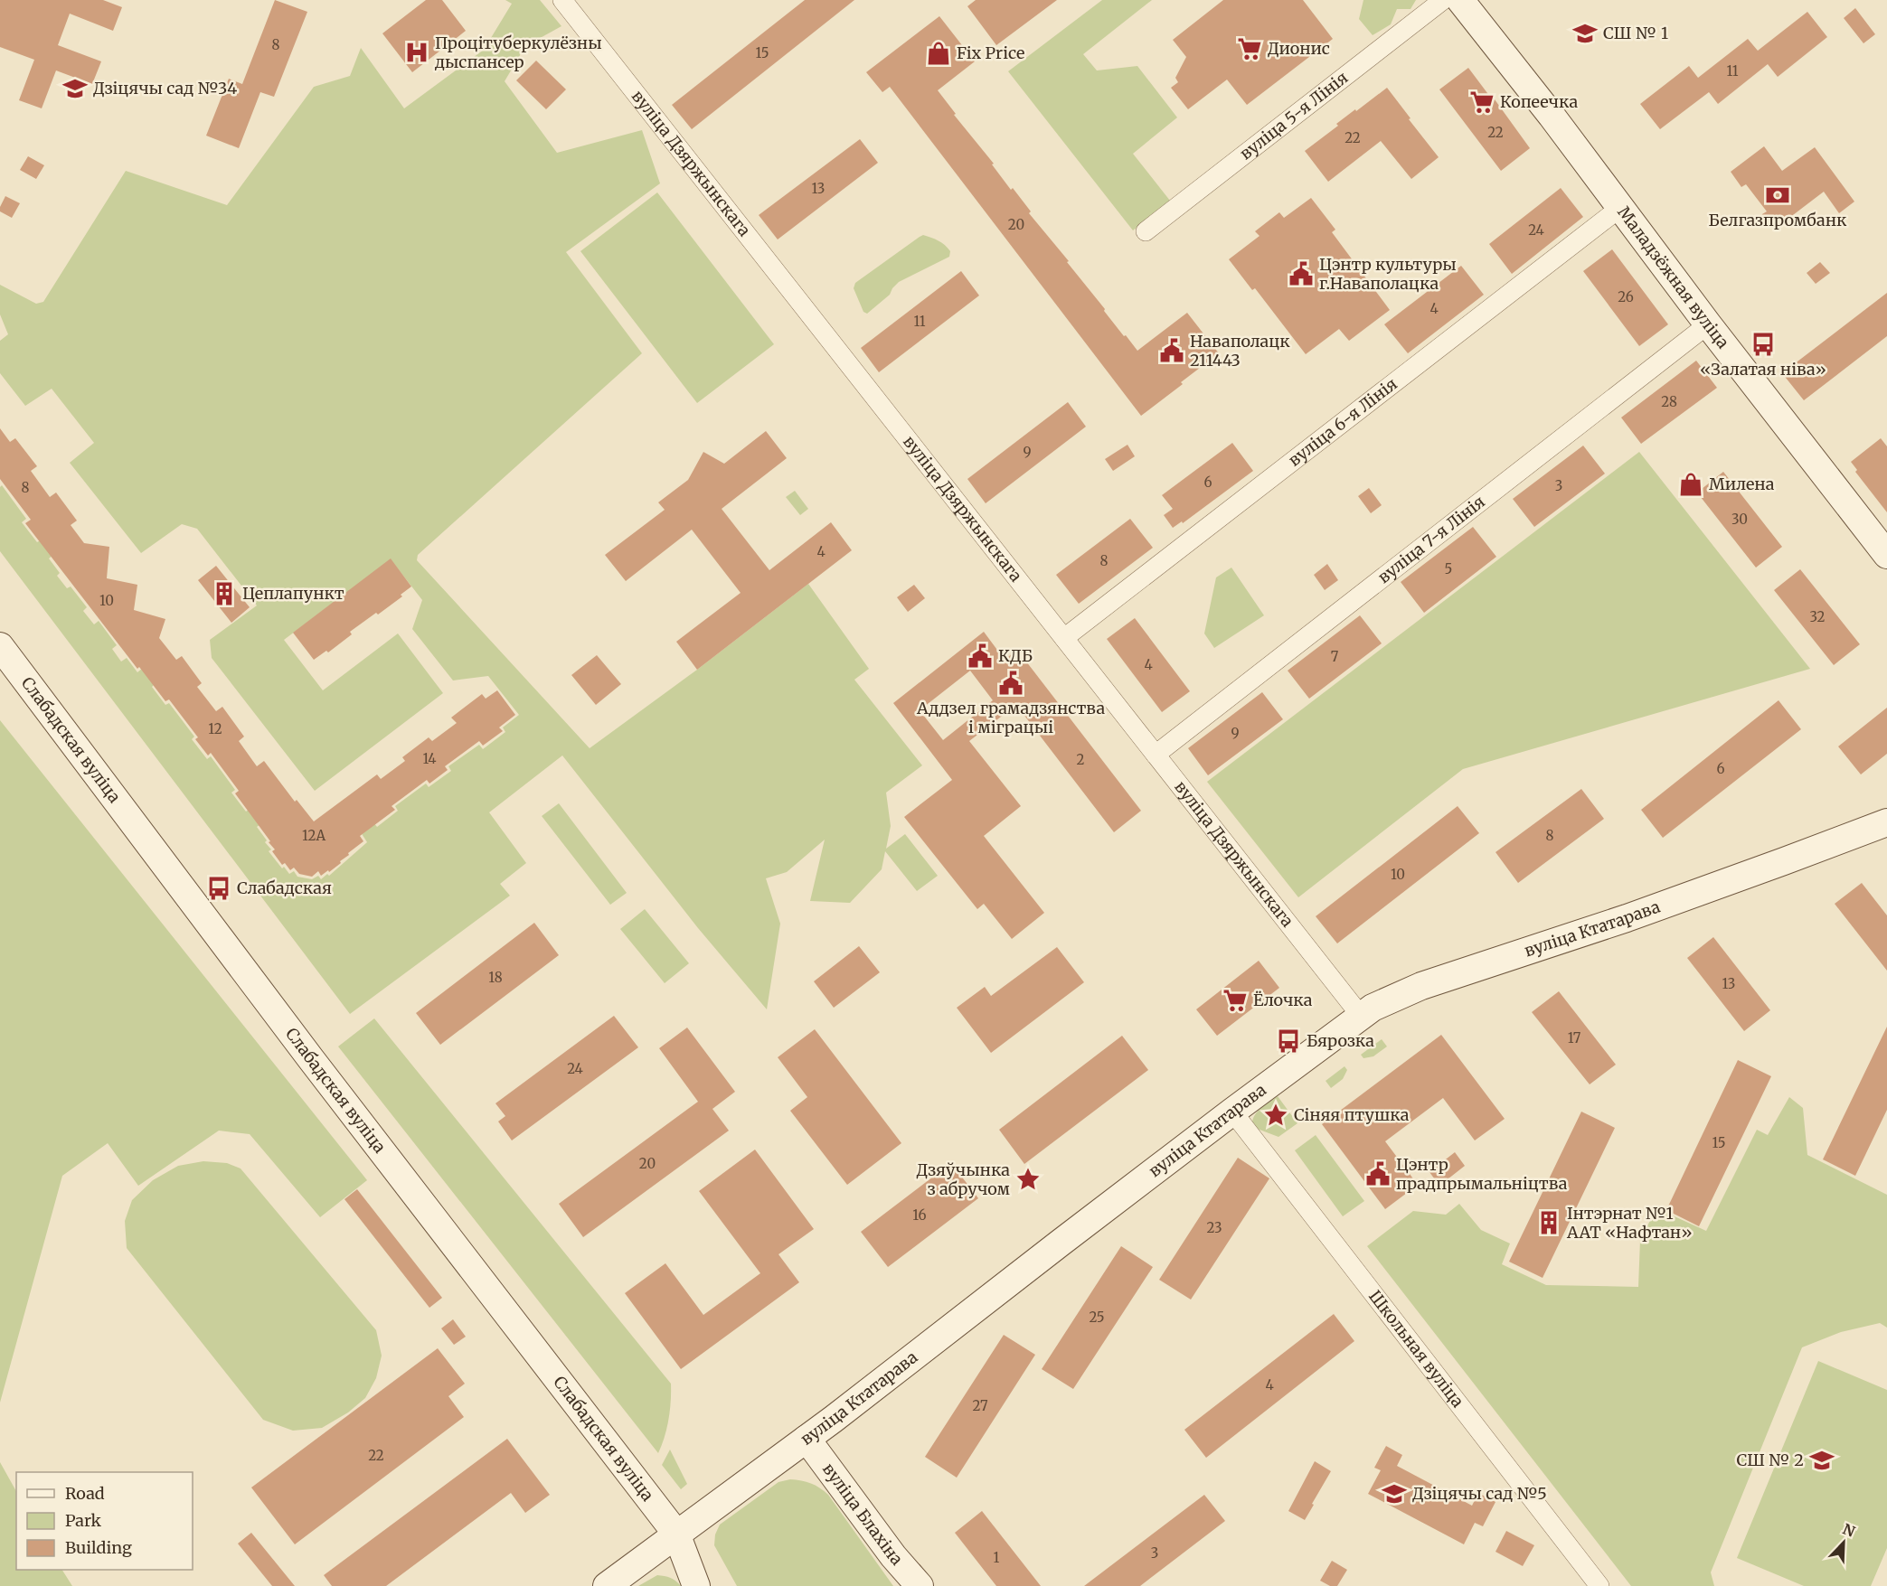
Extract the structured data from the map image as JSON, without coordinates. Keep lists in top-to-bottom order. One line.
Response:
{"streets":{"street":["вуліца 5-я Лінія","вуліца Дзяржынскага","Маладзёжная вуліца","вуліца 6-я Лінія","вуліца 7-я Лінія","Слабадская вуліца","вуліца Ктатарава","Школьная вуліца","вуліца Блахіна"]},"crossings":[["вуліца Дзяржынскага","вуліца 6-я Лінія"],["вуліца Дзяржынскага","вуліца 7-я Лінія"],["вуліца Дзяржынскага","вуліца Ктатарава"],["Маладзёжная вуліца","вуліца 6-я Лінія"],["Маладзёжная вуліца","вуліца 7-я Лінія"],["Слабадская вуліца","вуліца Ктатарава"],["вуліца Ктатарава","Школьная вуліца"],["вуліца Ктатарава","вуліца Блахіна"]],"places":{"school or university":["СШ № 1","Дзіцячы сад №34","СШ № 2","Дзіцячы сад №5"],"supermarket":["Дионис","Копеечка","Ёлочка"],"hospital":["Процітуберкулёзны дыспансер"],"shop":["Fix Price","Милена"],"bank":["Белгазпромбанк"],"public building":["Цэнтр культуры г.Наваполацка","Наваполацк 211443","КДБ","Аддзел грамадзянства і міграцыі","Цэнтр прадпрымальніцтва"],"bus stop":["«Залатая ніва»","Слабадская","Бярозка"],"building":["Цеплапункт","Інтэрнат №1 ААТ «Нафтан»"],"place":["Сіняя птушка","Дзяўчынка з абручом"]},"house_numbers":["8","15","11","22","22","13","20","24","26","4","11","28","9","6","3","8","30","4","8","5","10","32","7","4","12","9","14","2","6","12А","8","10","18","13","17","24","15","20","16","23","25","4","27","22","3","1"],"legend":["Road","Park","Building"],"north":"top right"}
